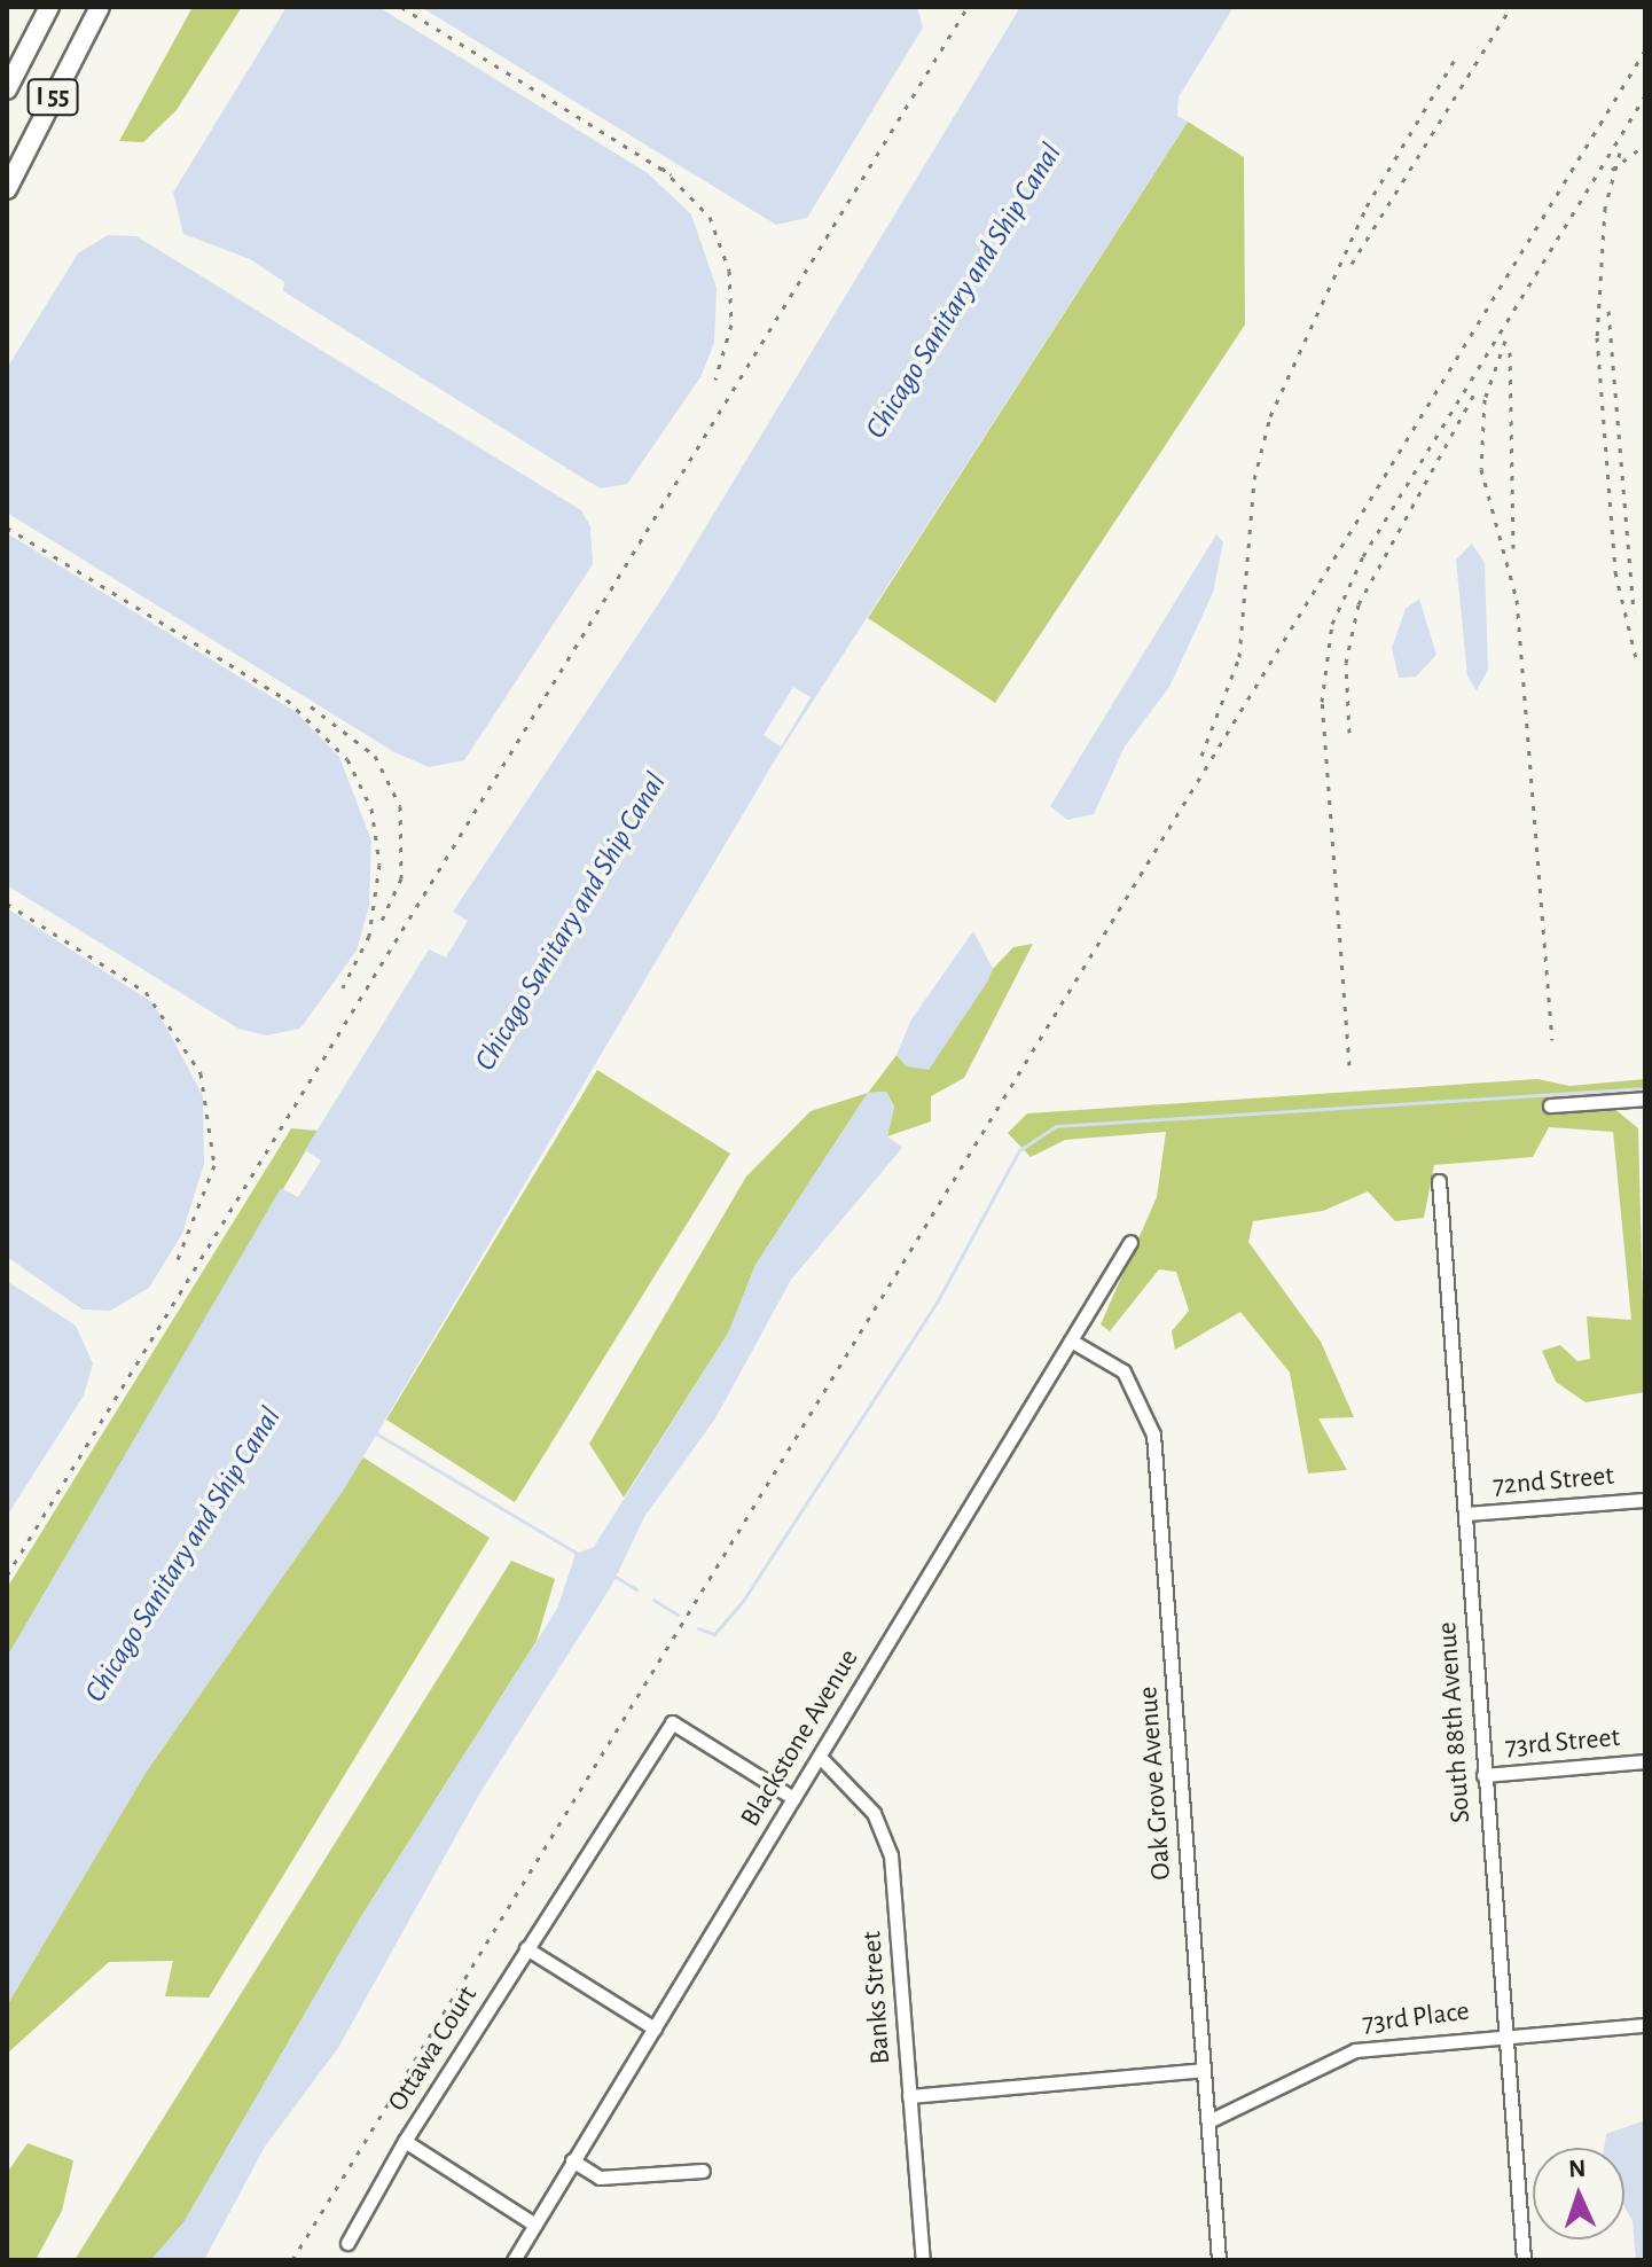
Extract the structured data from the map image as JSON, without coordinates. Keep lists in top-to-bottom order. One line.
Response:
{"streets":{"highway":["I 55"],"street":["72nd Street","South 88th Avenue","Blackstone Avenue","73rd Street","Oak Grove Avenue","Banks Street","73rd Place","Ottawa Court"]},"crossings":[["72nd Street","South 88th Avenue"],["South 88th Avenue","73rd Street"],["South 88th Avenue","73rd Place"],["Blackstone Avenue","Oak Grove Avenue"],["Blackstone Avenue","Banks Street"],["Blackstone Avenue","Ottawa Court"],["Oak Grove Avenue","73rd Place"]],"water":["Chicago Sanitary and Ship Canal"],"north":"top"}
